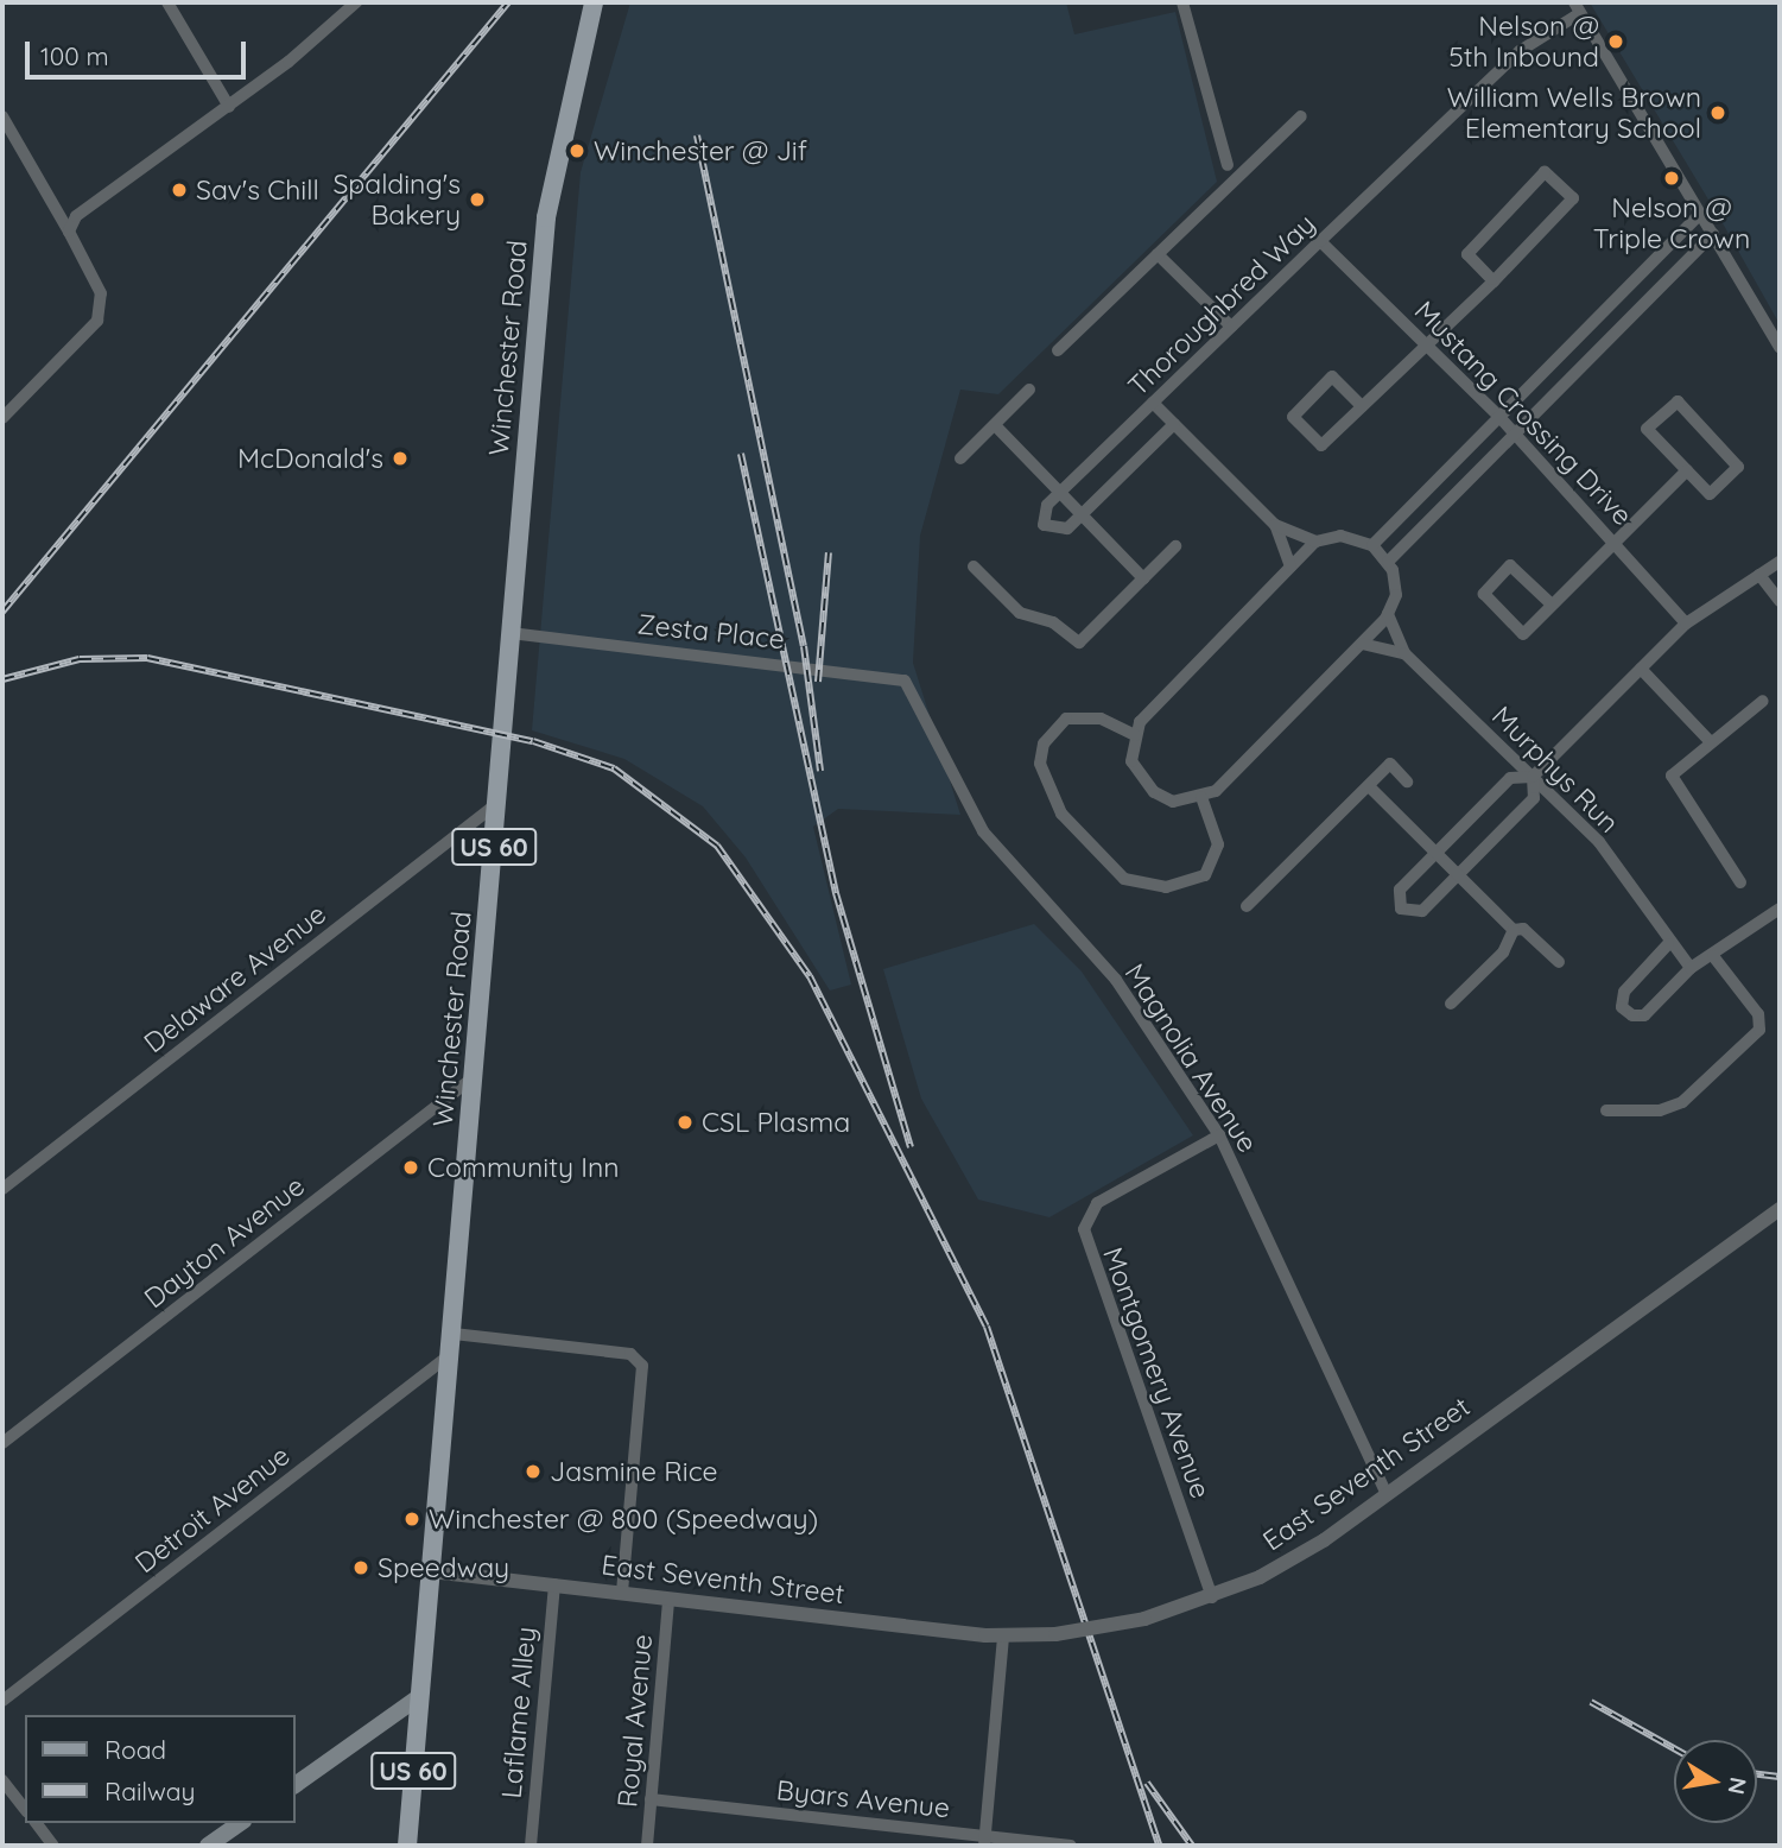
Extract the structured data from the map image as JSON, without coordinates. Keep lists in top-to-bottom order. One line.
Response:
{"streets":{"main road":["Winchester Road","US 60"],"street":["Thoroughbred Way","Mustang Crossing Drive","Zesta Place","Murphys Run","Delaware Avenue","Magnolia Avenue","Dayton Avenue","Montgomery Avenue","East Seventh Street","Detroit Avenue","Laflame Alley","Royal Avenue","Byars Avenue"]},"crossings":[["Thoroughbred Way","Mustang Crossing Drive"],["Winchester Road","Zesta Place"],["Winchester Road","Delaware Avenue"],["Winchester Road","Dayton Avenue"],["Winchester Road","East Seventh Street"],["Winchester Road","Detroit Avenue"],["Zesta Place","Magnolia Avenue"],["Magnolia Avenue","Montgomery Avenue"],["Magnolia Avenue","East Seventh Street"],["Montgomery Avenue","East Seventh Street"],["East Seventh Street","Laflame Alley"],["East Seventh Street","Royal Avenue"],["Royal Avenue","Byars Avenue"]],"places":["Nelson @ 5th Inbound","William Wells Brown Elementary School","Winchester @ Jif","Nelson @ Triple Crown","Sav's Chill","Spalding's Bakery","McDonald's","CSL Plasma","Community Inn","Jasmine Rice","Winchester @ 800 (Speedway)","Speedway"],"legend":["Road","Railway"],"scale_bar":"100 m","north":"right"}
